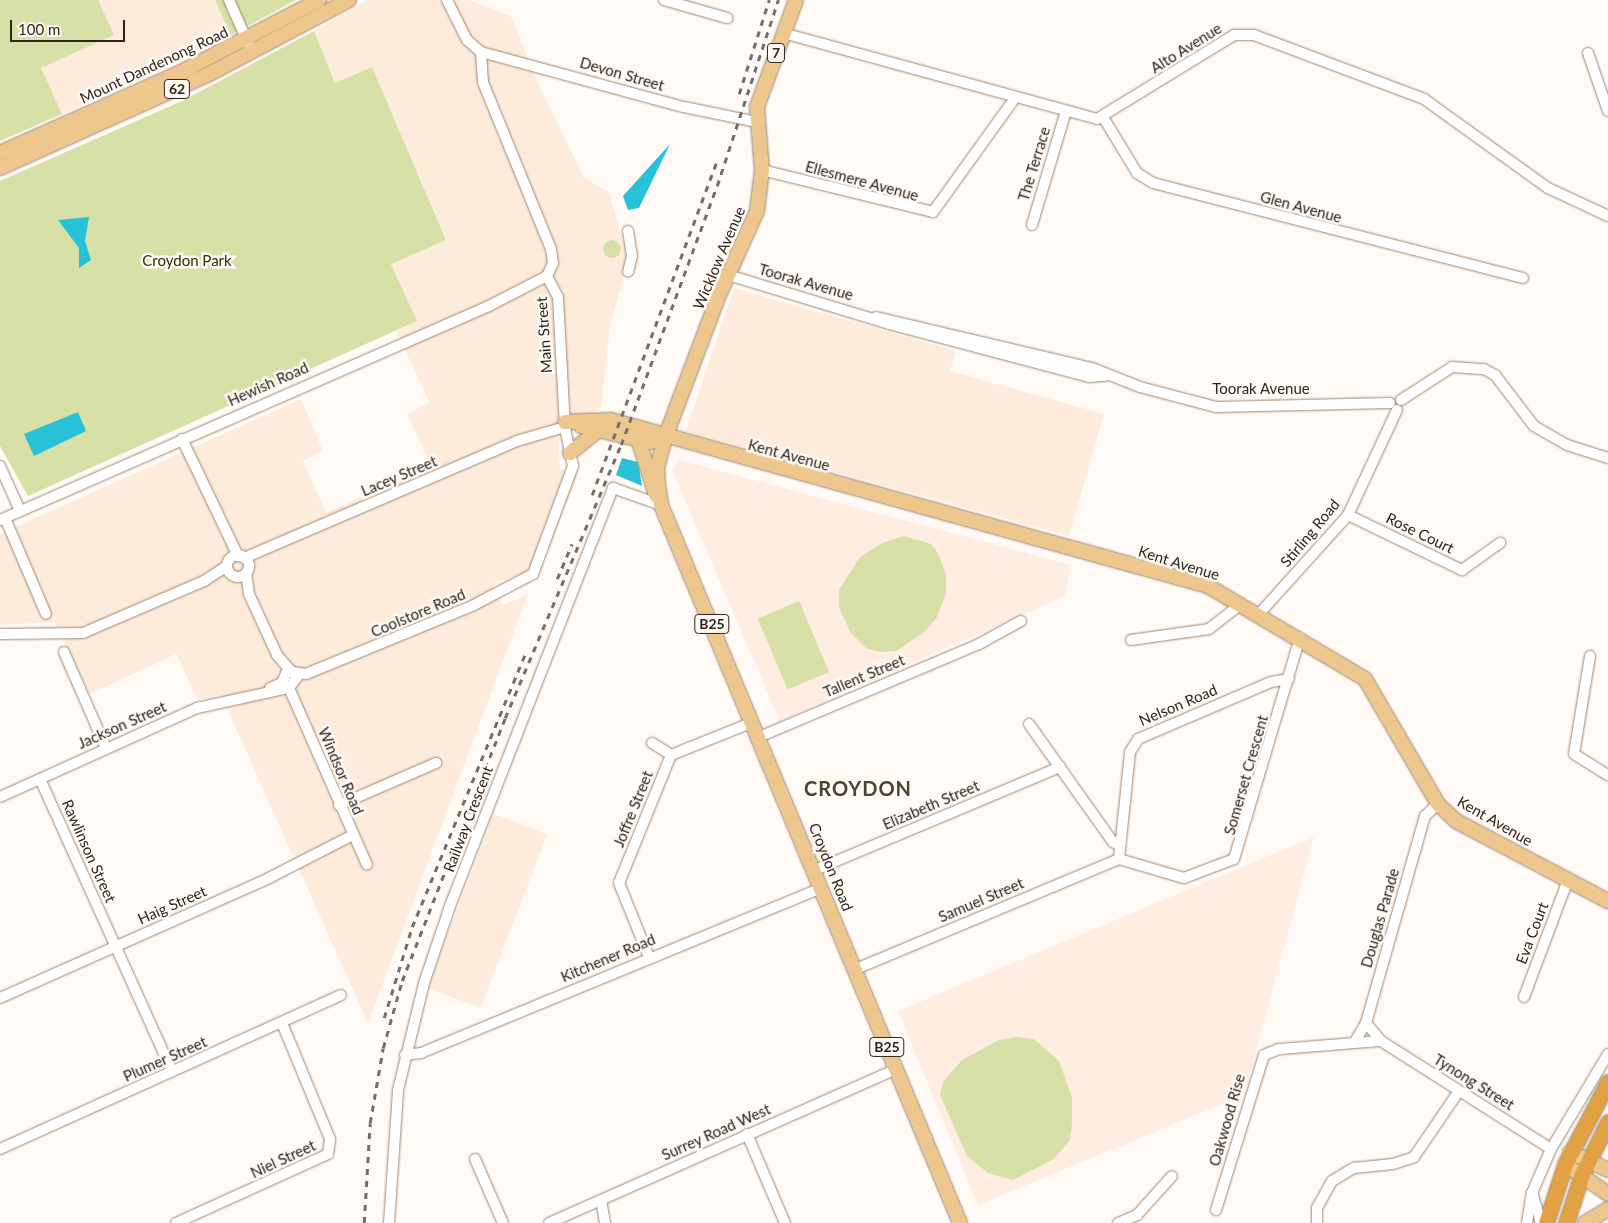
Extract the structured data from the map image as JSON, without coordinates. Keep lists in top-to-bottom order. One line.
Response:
{"streets":{"main road":["7","Mount Dandenong Road","62","Wicklow Avenue","Kent Avenue","B25","Croydon Road"],"street":["Alto Avenue","Devon Street","The Terrace","Ellesmere Avenue","Glen Avenue","Toorak Avenue","Main Street","Hewish Road","Lacey Street","Stirling Road","Rose Court","Coolstore Road","Tallent Street","Nelson Road","Jackson Street","Windsor Road","Somerset Crescent","Elizabeth Street","Joffre Street","Railway Crescent","Rawlinson Street","Samuel Street","Haig Street","Douglas Parade","Eva Court","Kitchener Road","Plumer Street","Tynong Street","Oakwood Rise","Surrey Road West","Niel Street"]},"crossings":[["Alto Avenue","Glen Avenue"],["Devon Street","Wicklow Avenue"],["Devon Street","Main Street"],["Ellesmere Avenue","Wicklow Avenue"],["Wicklow Avenue","Toorak Avenue"],["Wicklow Avenue","Kent Avenue"],["Wicklow Avenue","Croydon Road"],["Toorak Avenue","Stirling Road"],["Main Street","Hewish Road"],["Main Street","Kent Avenue"],["Main Street","Lacey Street"],["Main Street","Coolstore Road"],["Kent Avenue","Lacey Street"],["Kent Avenue","Stirling Road"],["Kent Avenue","Somerset Crescent"],["Kent Avenue","Croydon Road"],["Kent Avenue","Douglas Parade"],["Kent Avenue","Eva Court"],["Stirling Road","Rose Court"],["Tallent Street","Croydon Road"],["Nelson Road","Somerset Crescent"],["Nelson Road","Samuel Street"],["Jackson Street","Rawlinson Street"],["Windsor Road","Haig Street"],["Somerset Crescent","Samuel Street"],["Elizabeth Street","Croydon Road"],["Joffre Street","Kitchener Road"],["Railway Crescent","Croydon Road"],["Railway Crescent","Kitchener Road"],["Rawlinson Street","Haig Street"],["Rawlinson Street","Plumer Street"],["Croydon Road","Samuel Street"],["Croydon Road","Kitchener Road"],["Croydon Road","Surrey Road West"],["Douglas Parade","Tynong Street"],["Douglas Parade","Oakwood Rise"],["Plumer Street","Niel Street"]],"districts":["CROYDON"],"parks":["Croydon Park"],"scale_bar":"100 m"}
